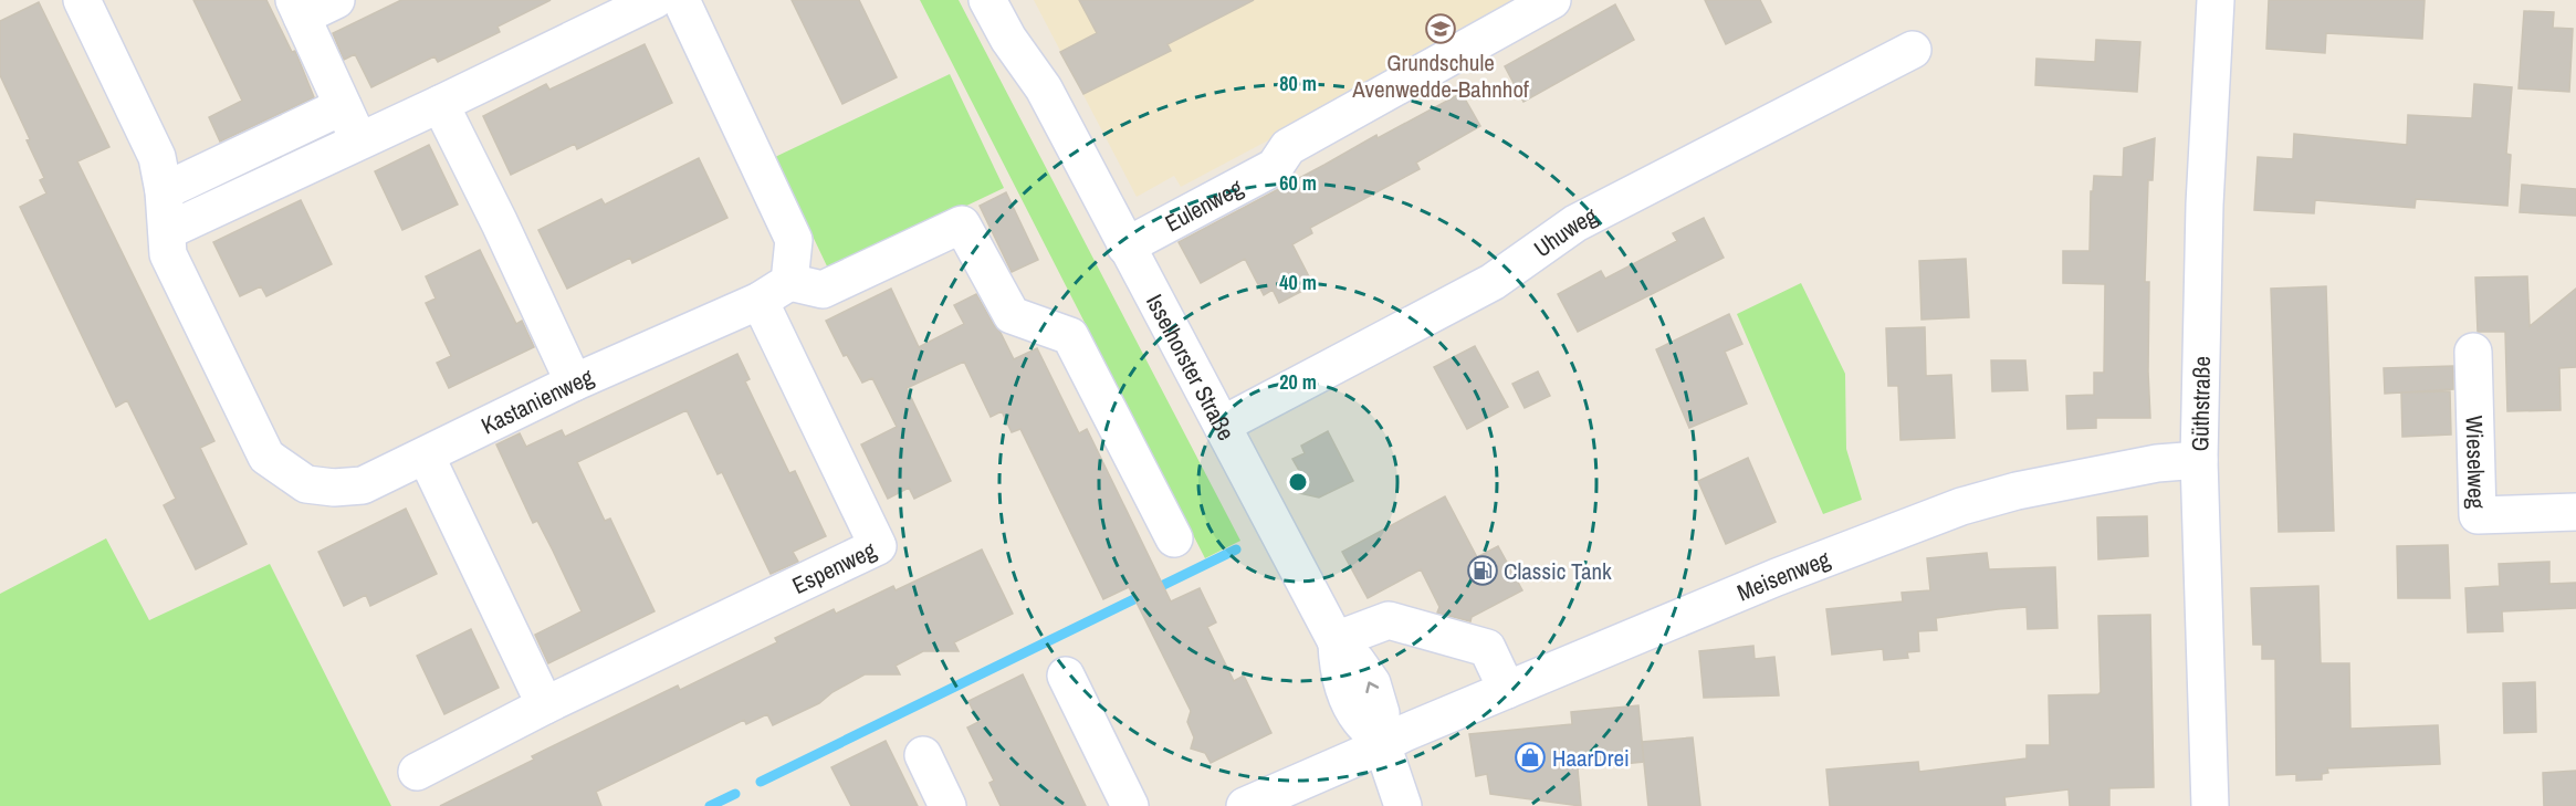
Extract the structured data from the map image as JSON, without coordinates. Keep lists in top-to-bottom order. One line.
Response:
{"streets":{"street":["Eulenweg","Uhuweg","Isselhorster Straße","Kastanienweg","Güthstraße","Wieselweg","Espenweg","Meisenweg"]},"crossings":[["Eulenweg","Isselhorster Straße"],["Uhuweg","Isselhorster Straße"],["Isselhorster Straße","Meisenweg"],["Kastanienweg","Espenweg"],["Güthstraße","Meisenweg"]],"places":{"school or university":["Grundschule Avenwedde-Bahnhof"],"fuel station":["Classic Tank"],"shop":["HaarDrei"]},"rings":["80 m","60 m","40 m","20 m"]}
